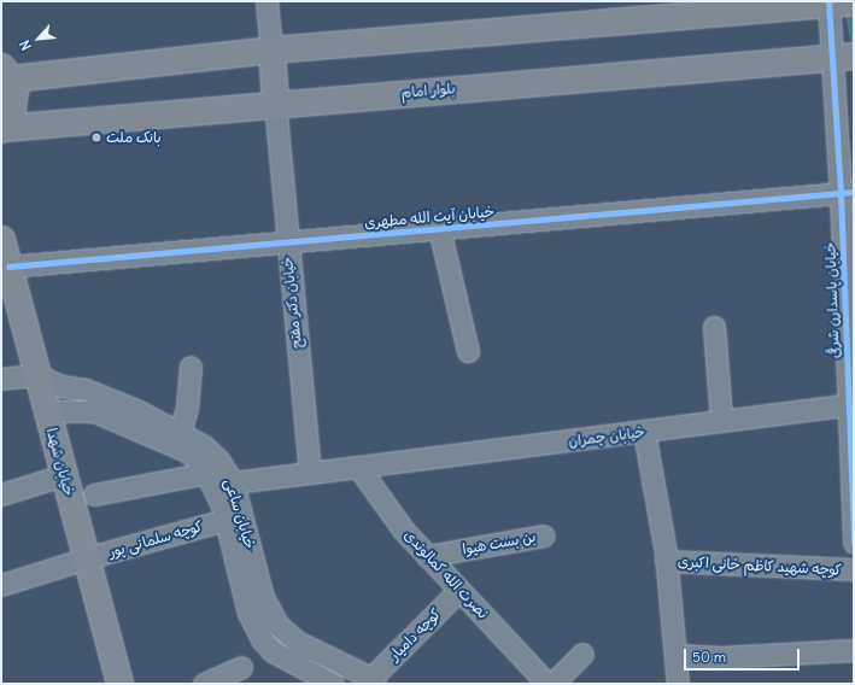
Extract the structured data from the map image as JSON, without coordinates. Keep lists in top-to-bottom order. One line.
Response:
{"streets":{"main road":["بلوار امام","خیابان شهدا"],"street":["خیابان آیت الله مطهری","خیابان پاسدارن شرقی","خیابان دکتر مفتح","خیابان چمران","خیابان ساعی","کوچه سلمانی پور","بن بست هیوا","کوچه شهید کاظم خانی اکبری","نصرت الله کمالوندی","کوچه دامیار"]},"crossings":[["بلوار امام","خیابان پاسدارن شرقی"],["بلوار امام","خیابان دکتر مفتح"],["خیابان آیت الله مطهری","خیابان پاسدارن شرقی"],["خیابان آیت الله مطهری","خیابان دکتر مفتح"],["خیابان آیت الله مطهری","خیابان شهدا"],["خیابان پاسدارن شرقی","خیابان چمران"],["خیابان چمران","نصرت الله کمالوندی"],["خیابان شهدا","خیابان ساعی"],["خیابان شهدا","کوچه سلمانی پور"],["خیابان ساعی","کوچه سلمانی پور"],["خیابان ساعی","کوچه دامیار"],["بن بست هیوا","نصرت الله کمالوندی"],["نصرت الله کمالوندی","کوچه دامیار"]],"places":["بانک ملت"],"scale_bar":"50 m","north":"bottom left"}
